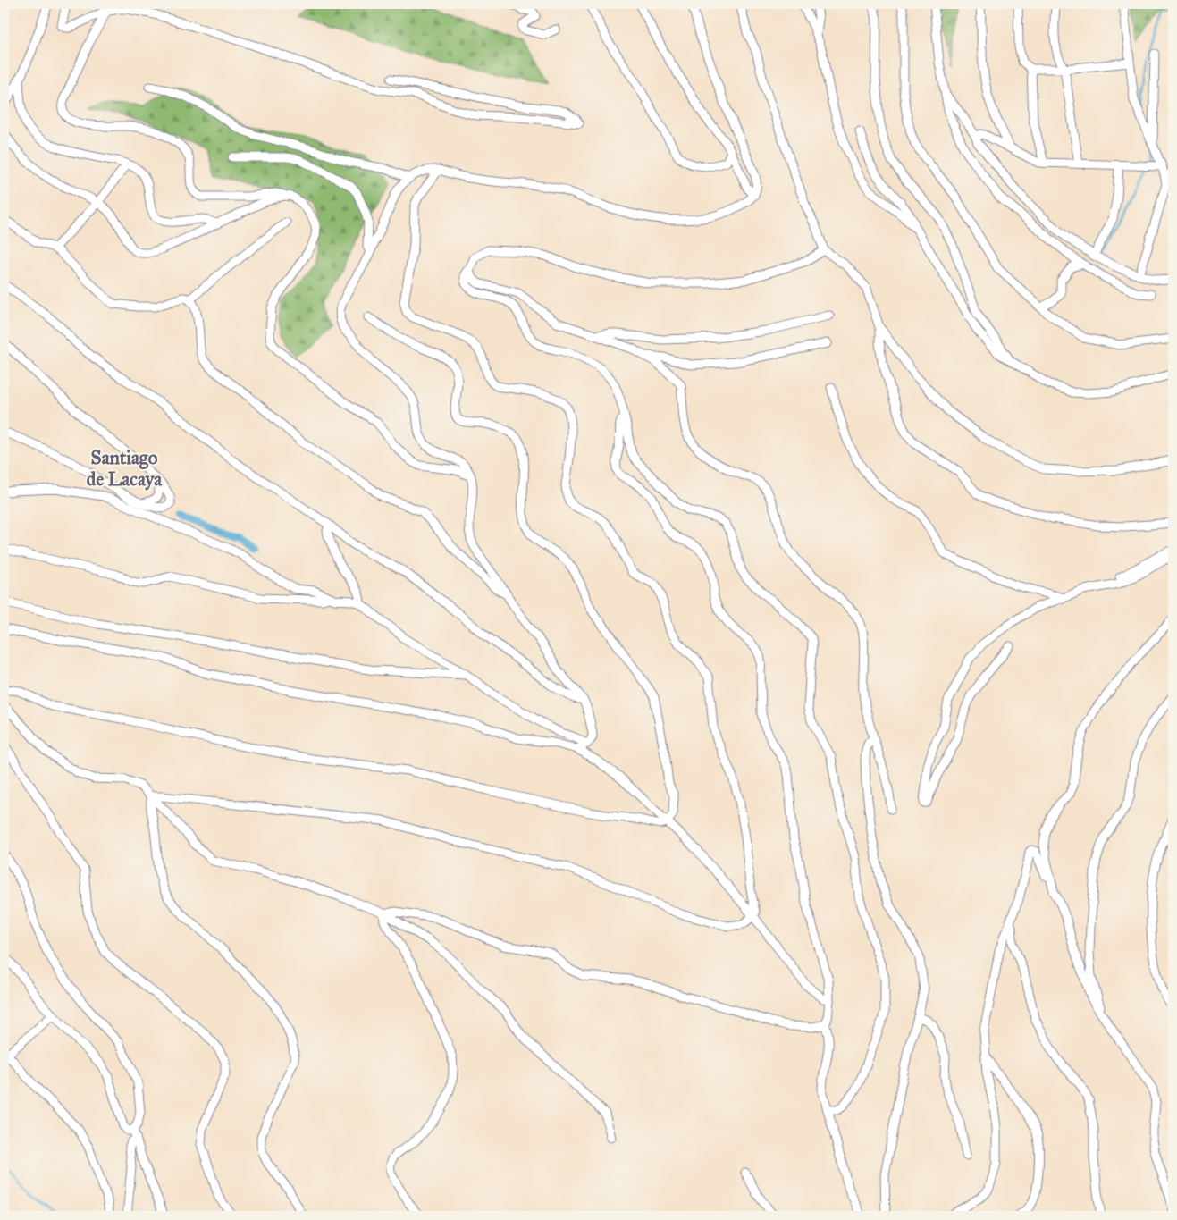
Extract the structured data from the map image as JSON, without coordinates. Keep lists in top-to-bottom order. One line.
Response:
{"districts":["Santiago de Lacaya"]}
